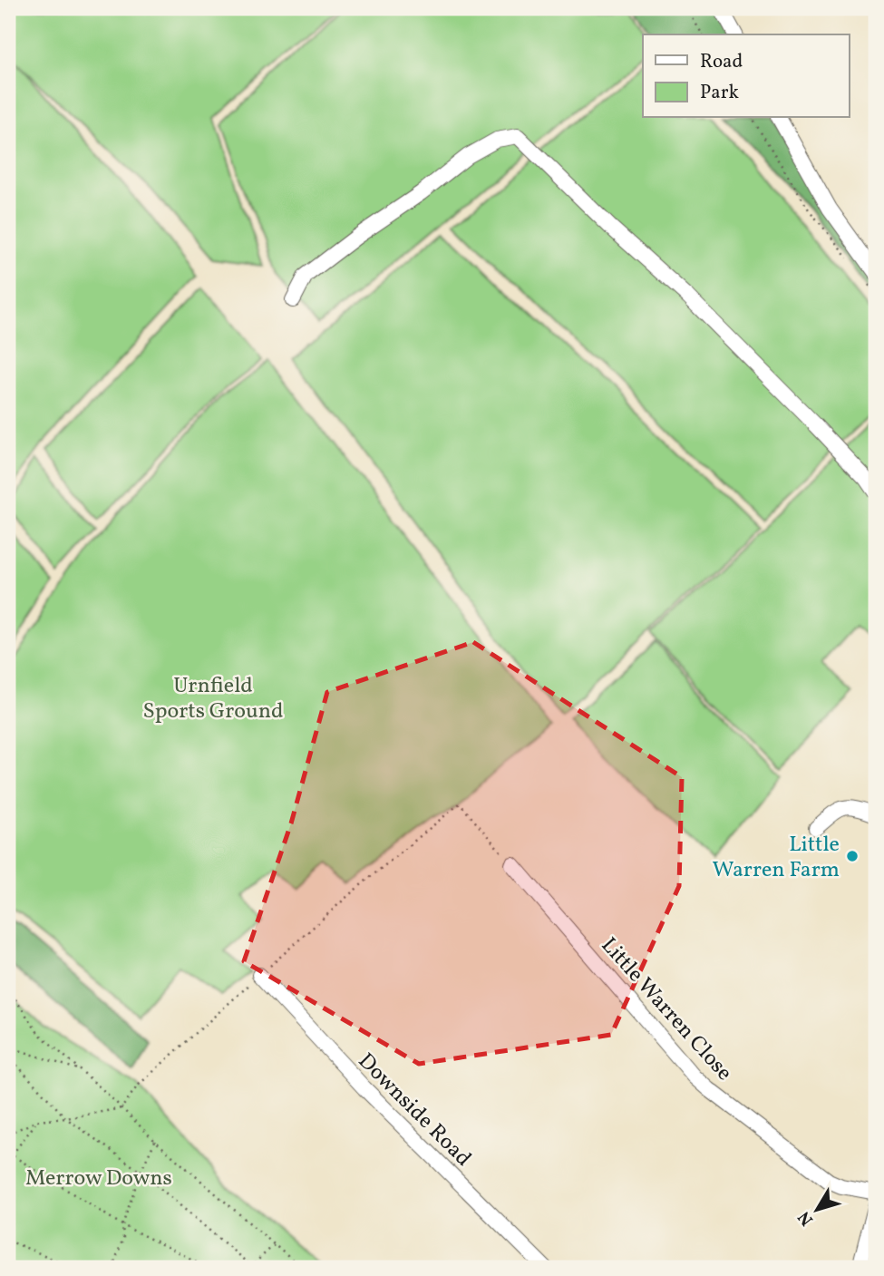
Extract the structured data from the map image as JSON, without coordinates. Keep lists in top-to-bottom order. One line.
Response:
{"streets":{"street":["Little Warren Close","Downside Road"]},"parks":["Urnfield Sports Ground","Merrow Downs"],"places":["Little Warren Farm"],"legend":["Road","Park"],"north":"bottom left"}
